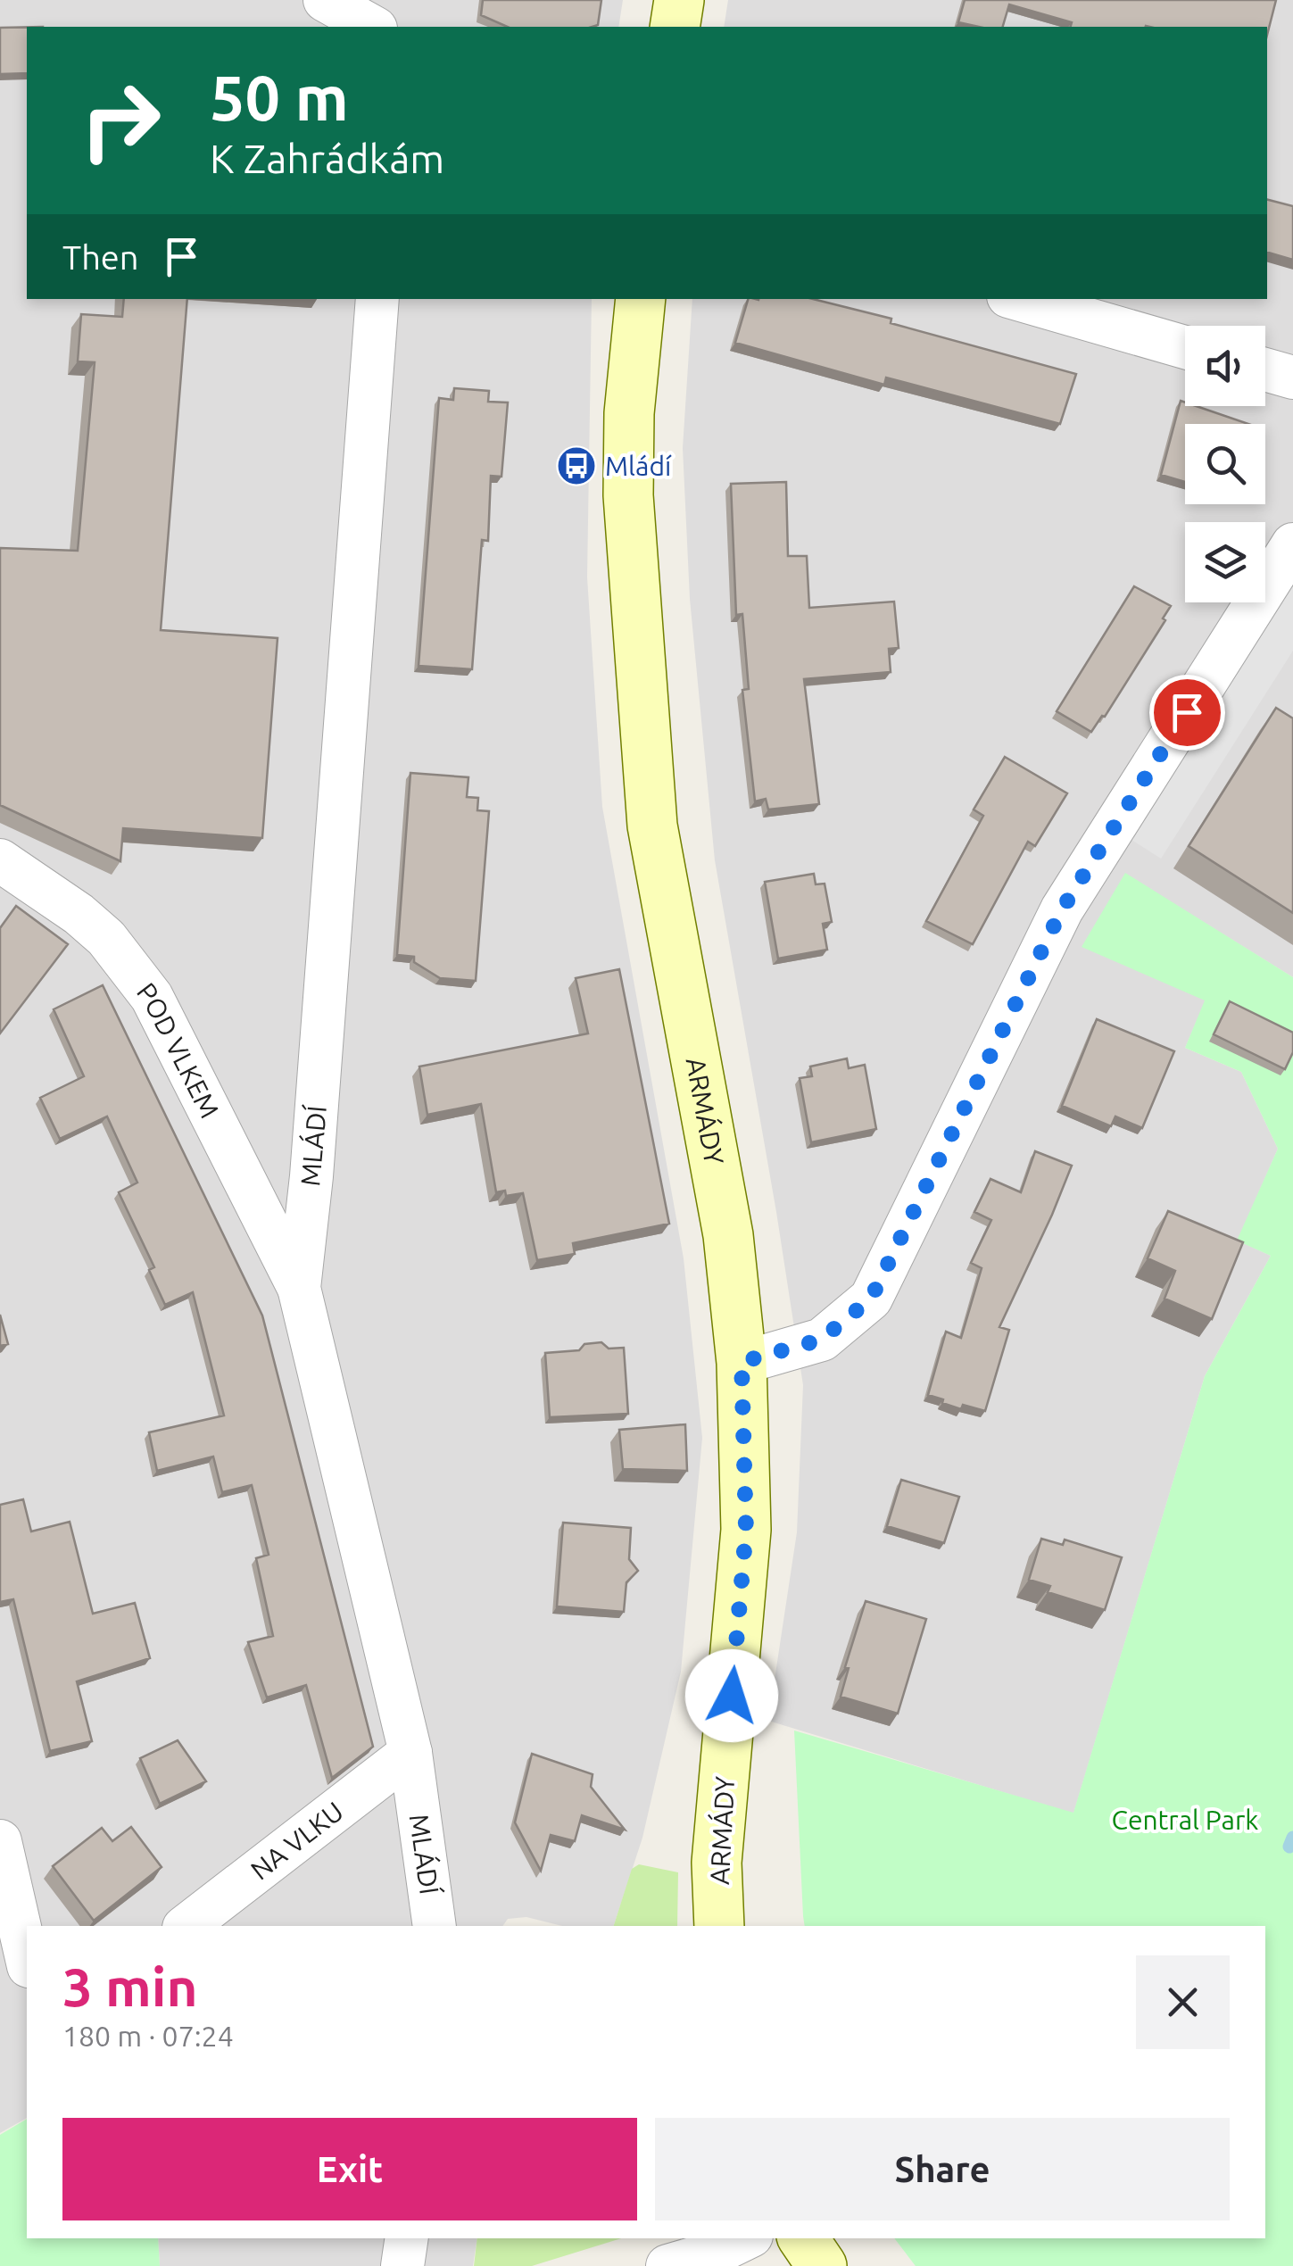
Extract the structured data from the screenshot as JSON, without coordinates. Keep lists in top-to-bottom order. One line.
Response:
{"streets":{"street":["POD VLKEM","ARMÁDY","MLÁDÍ","NA VLKU"]},"crossings":[["POD VLKEM","MLÁDÍ"],["MLÁDÍ","NA VLKU"]],"parks":["Central Park"],"places":{"bus stop":["Mládí"]},"page":{"turn":["50 m","K Zahrádkám"],"then":"Then","heading":["3 min","180 m · 07:24"],"buttons":["Exit","Share"]}}
